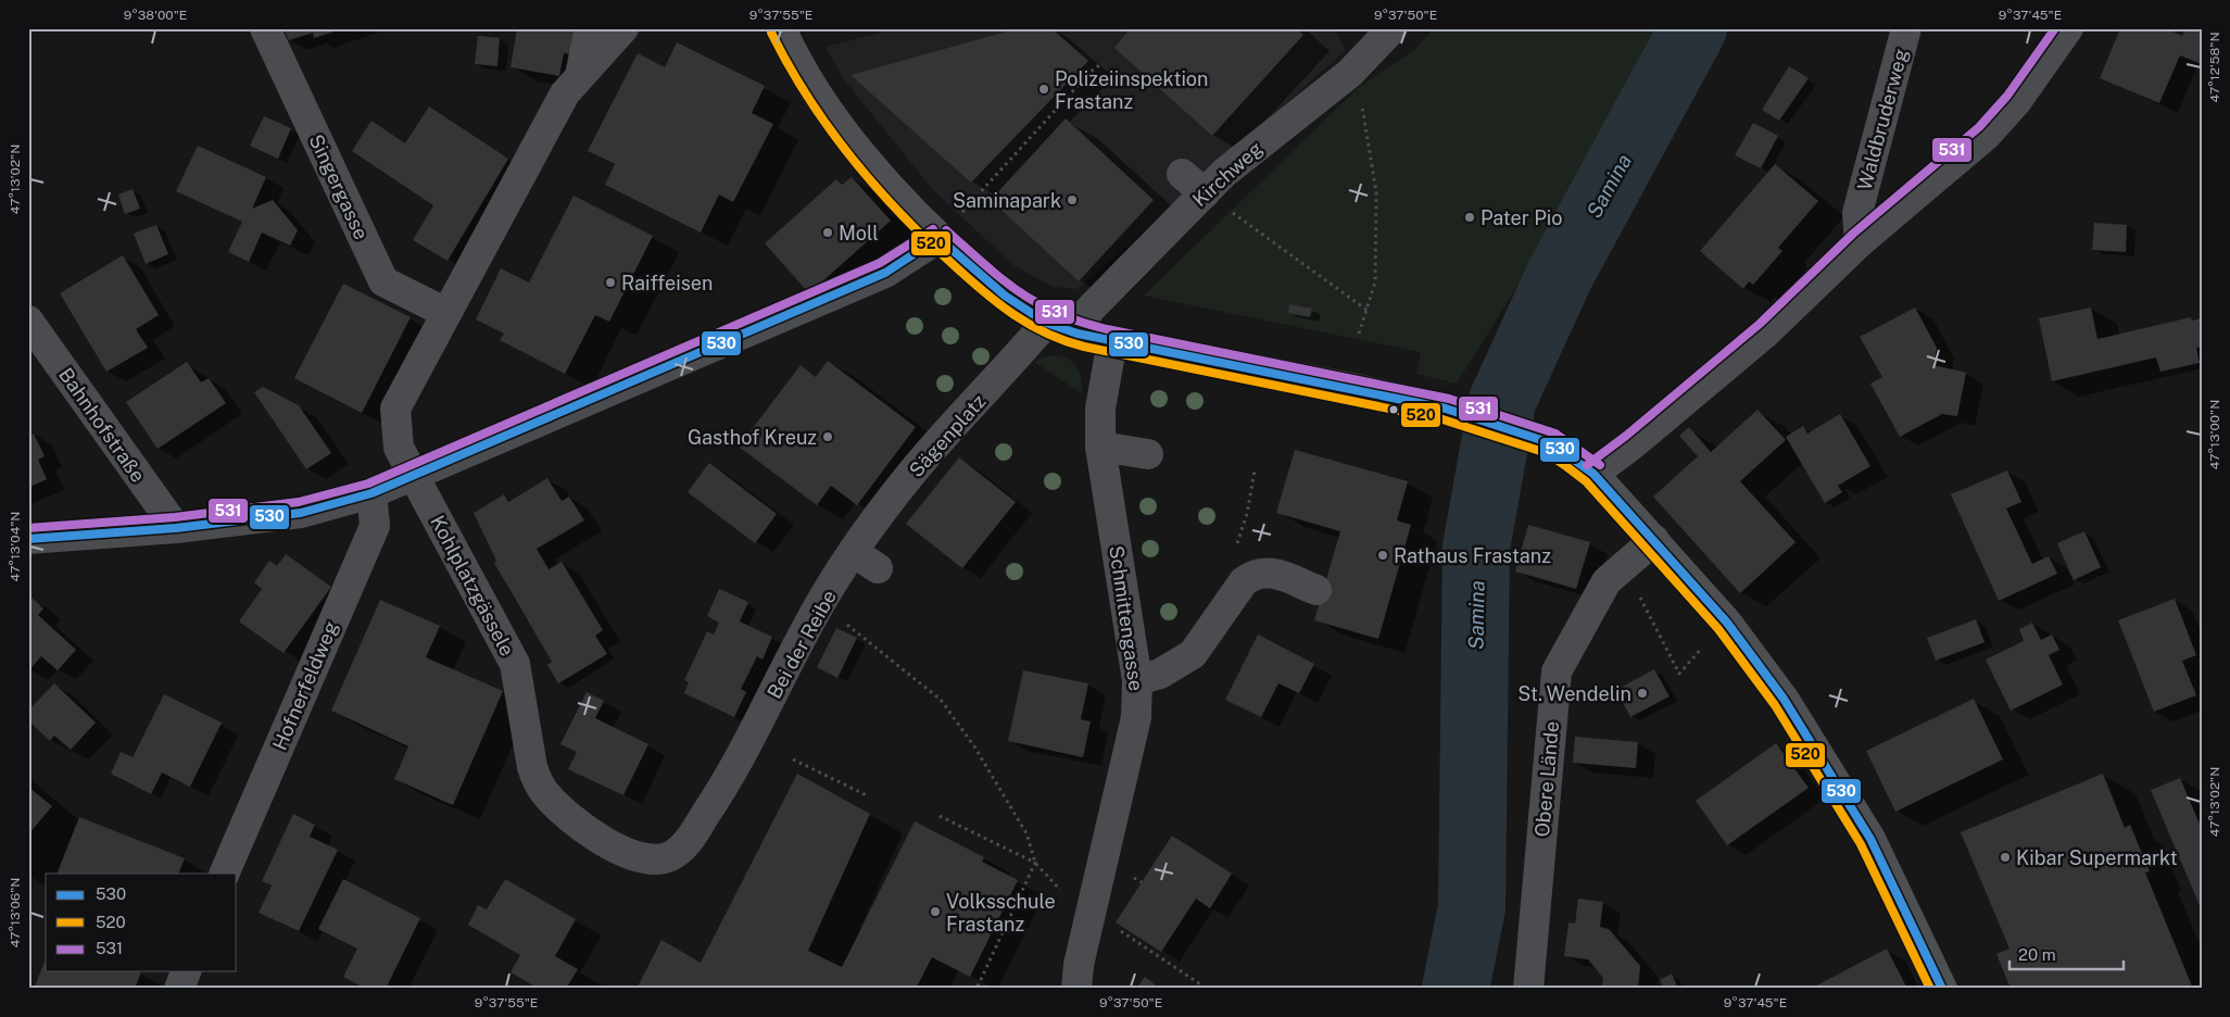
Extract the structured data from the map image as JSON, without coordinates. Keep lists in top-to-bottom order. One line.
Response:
{"streets":{"street":["Waldbruderweg","Kirchweg","Singergasse","Bahnhofstraße","Sägenplatz","Kohlplatzgässele","Schmittengasse","Bei der Reibe","Hofnerfeldweg","Obere Lände"]},"crossings":[["Sägenplatz","Bei der Reibe"],["Kohlplatzgässele","Bei der Reibe"]],"water":["Samina"],"places":["Polizeiinspektion Frastanz","Saminapark","Pater Pio","Moll","Raiffeisen","Gasthof Kreuz","Rathaus Frastanz","St. Wendelin","Kibar Supermarkt","Volksschule Frastanz"],"lines":["transit line 531","transit line 520","transit line 530"],"legend":["530","520","531"],"scale_bar":"20 m","coordinates":["9°38'00\"E","9°37'55\"E","9°37'50\"E","9°37'45\"E","47°12'58\"N","47°13'02\"N","47°13'00\"N","47°13'04\"N","47°13'06\"N"]}
